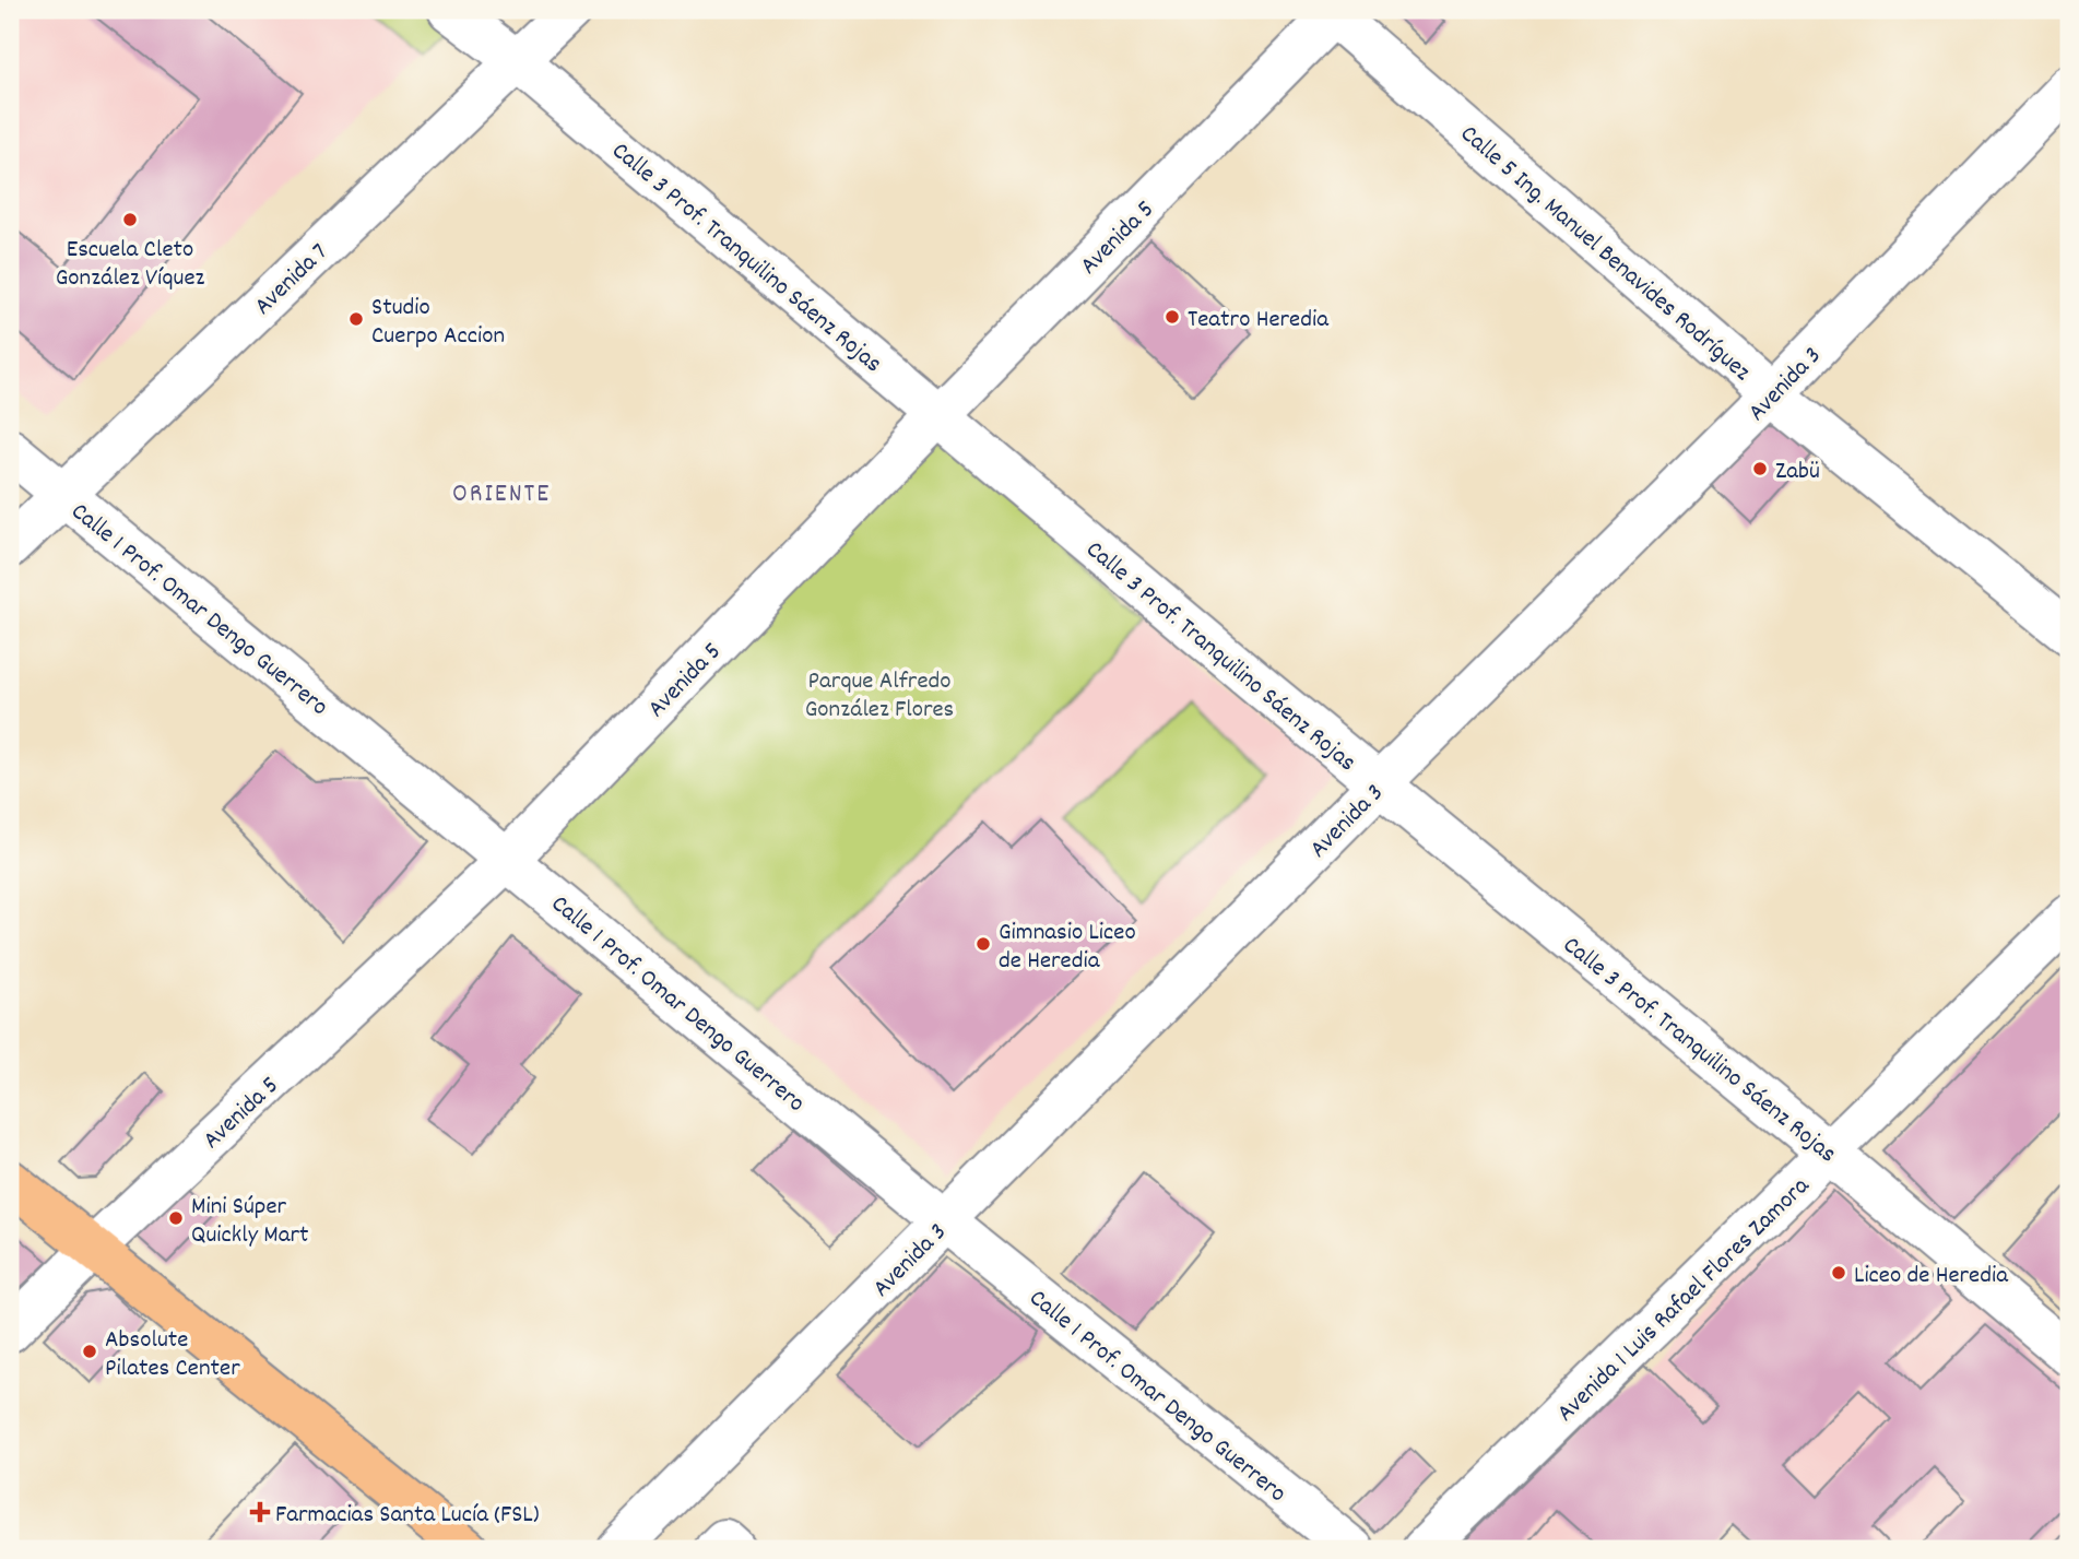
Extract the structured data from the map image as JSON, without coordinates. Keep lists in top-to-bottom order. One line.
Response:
{"streets":{"street":["Avenida 5","Calle 5 Ing. Manuel Benavides Rodríguez","Calle 3 Prof. Tranquilino Sáenz Rojas","Avenida 7","Avenida 3","Calle 1 Prof. Omar Dengo Guerrero","Avenida 1 Luis Rafael Flores Zamora"]},"crossings":[["Avenida 5","Calle 5 Ing. Manuel Benavides Rodríguez"],["Avenida 5","Calle 3 Prof. Tranquilino Sáenz Rojas"],["Avenida 5","Calle 1 Prof. Omar Dengo Guerrero"],["Calle 5 Ing. Manuel Benavides Rodríguez","Avenida 3"],["Calle 3 Prof. Tranquilino Sáenz Rojas","Avenida 7"],["Calle 3 Prof. Tranquilino Sáenz Rojas","Avenida 3"],["Calle 3 Prof. Tranquilino Sáenz Rojas","Avenida 1 Luis Rafael Flores Zamora"],["Avenida 7","Calle 1 Prof. Omar Dengo Guerrero"],["Avenida 3","Calle 1 Prof. Omar Dengo Guerrero"]],"districts":["ORIENTE"],"parks":["Parque Alfredo González Flores"],"places":{"other":["Escuela Cleto González Víquez","Teatro Heredia","Studio Cuerpo Accion","Zabü","Gimnasio Liceo de Heredia","Mini Súper Quickly Mart","Liceo de Heredia","Absolute Pilates Center"],"health":["Farmacias Santa Lucía (FSL)"]}}
